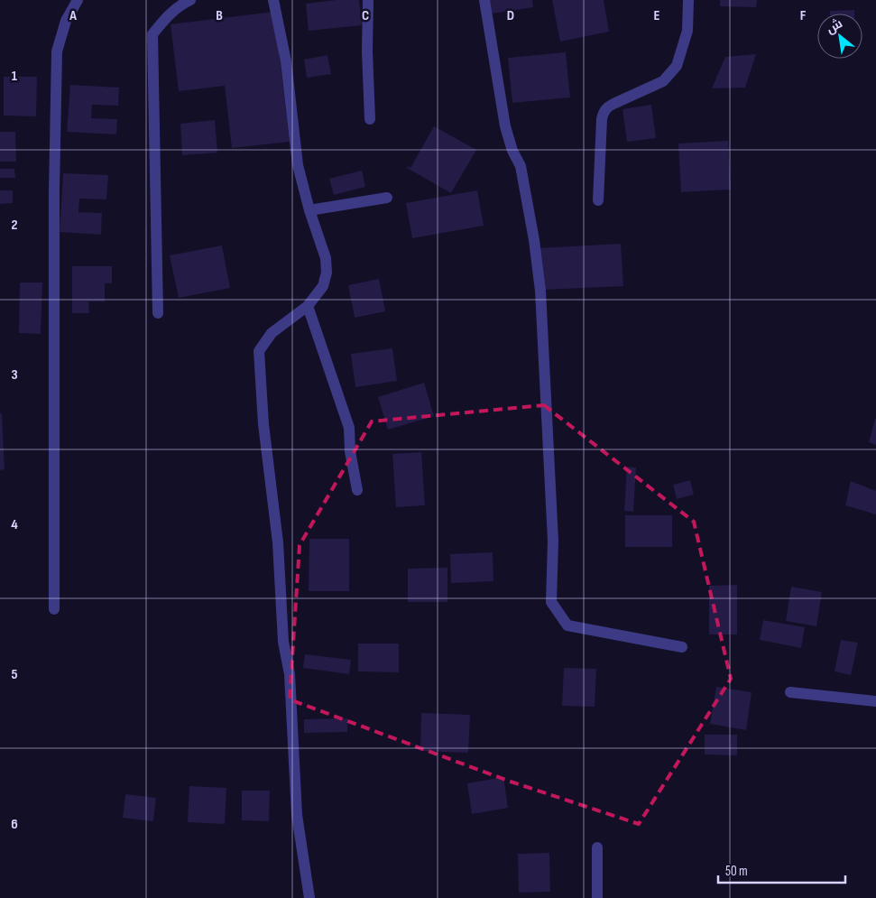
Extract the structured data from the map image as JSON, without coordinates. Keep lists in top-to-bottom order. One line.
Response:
{"scale_bar":"50 m","north":"top left","grid":{"columns":["A","B","C","D","E","F"],"rows":["1","2","3","4","5","6"]}}
